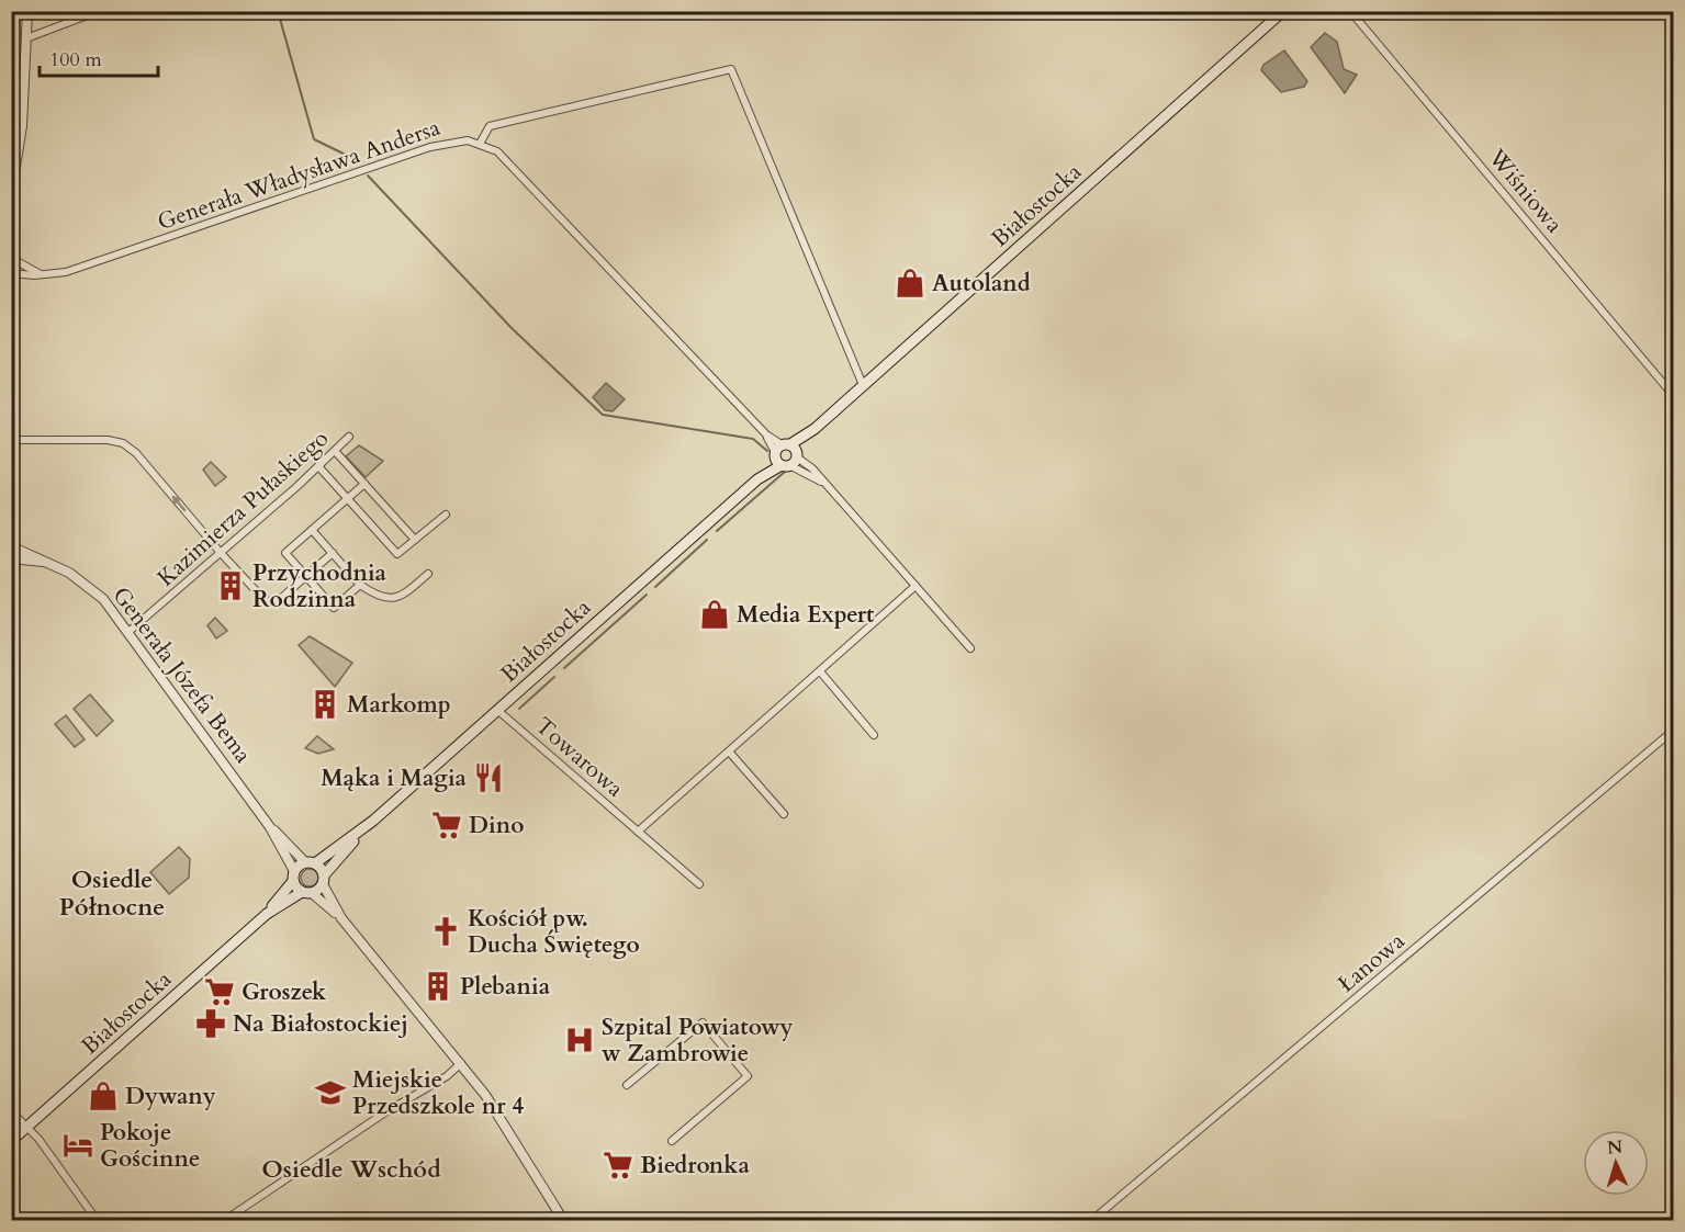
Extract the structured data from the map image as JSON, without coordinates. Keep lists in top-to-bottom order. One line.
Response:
{"streets":{"main road":["Białostocka"],"street":["Generała Władysława Andersa","Wiśniowa","Kazimierza Pułaskiego","Generała Józefa Bema","Towarowa","Łanowa"]},"crossings":[["Białostocka","Generała Józefa Bema"],["Białostocka","Towarowa"],["Kazimierza Pułaskiego","Generała Józefa Bema"]],"districts":["Osiedle Północne","Osiedle Wschód"],"places":{"shop":["Autoland","Media Expert","Dywany"],"building":["Przychodnia Rodzinna","Markomp","Plebania"],"restaurant":["Mąka i Magia"],"supermarket":["Dino","Groszek","Biedronka"],"church":["Kościół pw. Ducha Świętego"],"pharmacy":["Na Białostockiej"],"hospital":["Szpital Powiatowy w Zambrowie"],"school or university":["Miejskie Przedszkole nr 4"],"hotel":["Pokoje Gościnne"]},"scale_bar":"100 m","north":"top"}
